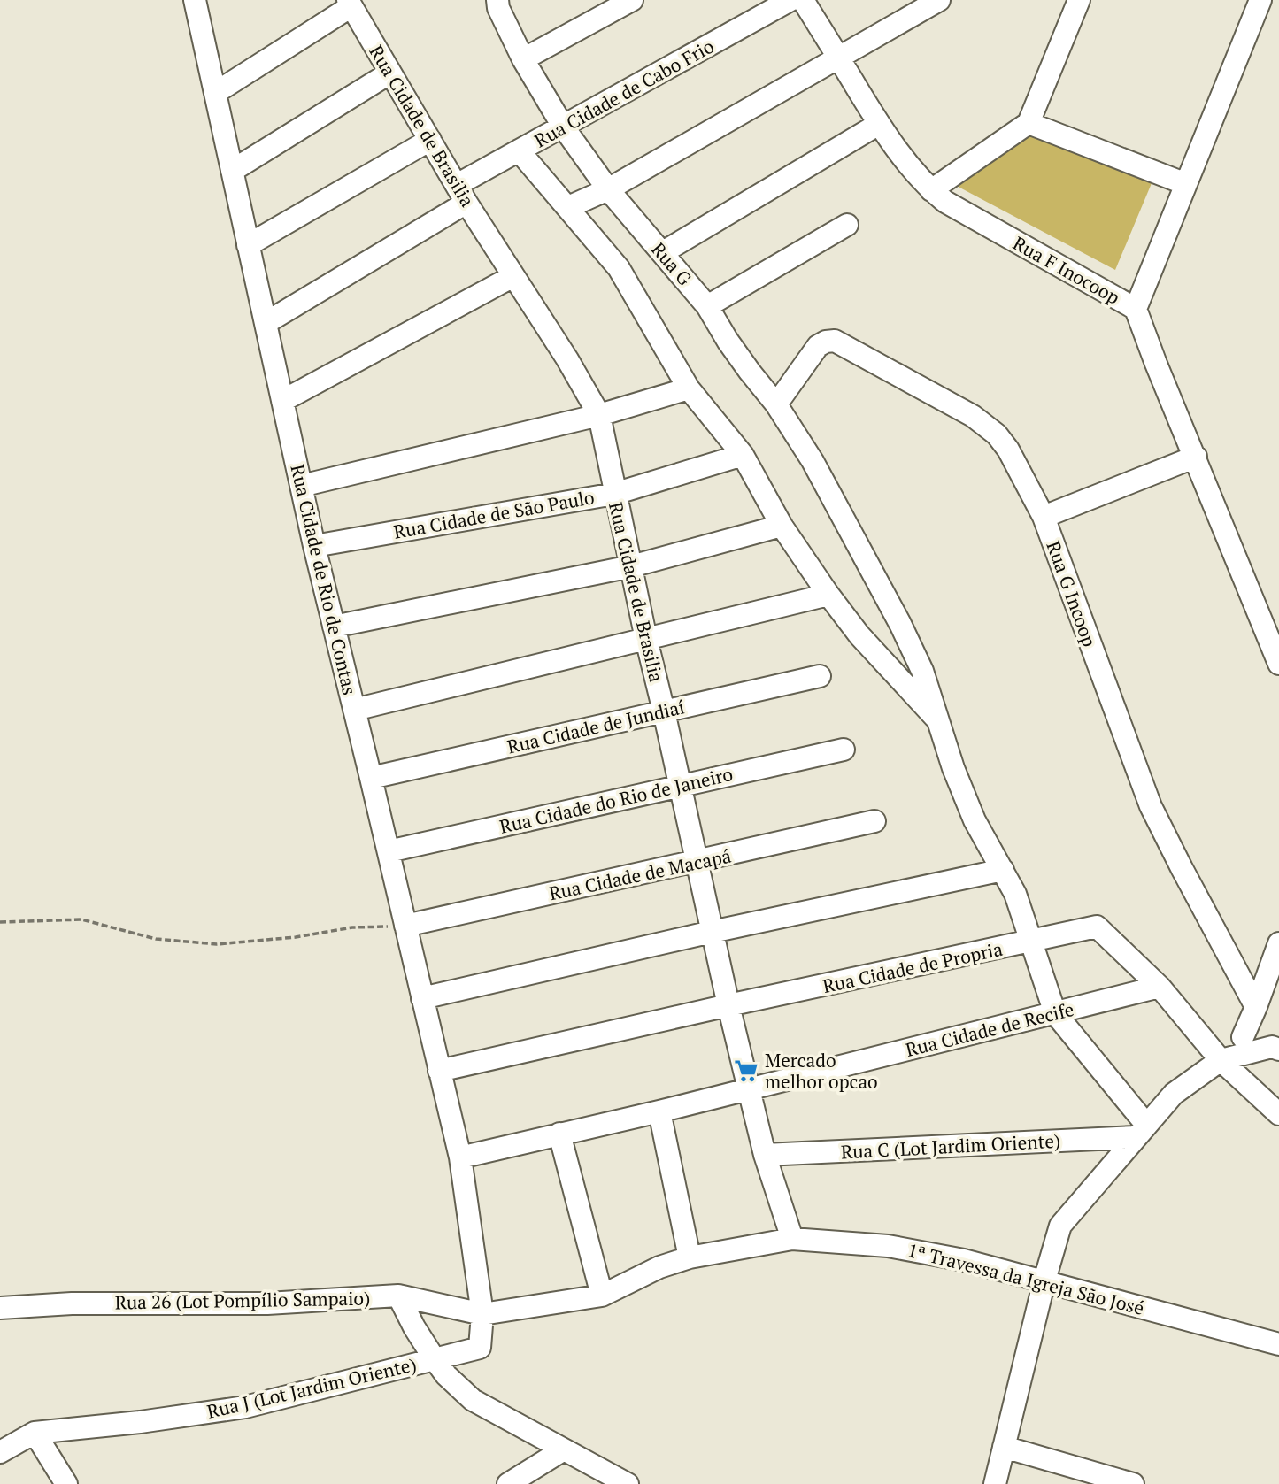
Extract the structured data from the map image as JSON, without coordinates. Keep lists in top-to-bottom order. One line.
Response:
{"streets":{"street":["Rua Cidade de Cabo Frio","Rua Cidade de Brasilia","Rua G","Rua F Inocoop","Rua Cidade de São Paulo","Rua Cidade de Rio de Contas","Rua G Incoop","Rua Cidade de Jundiaí","Rua Cidade do Rio de Janeiro","Rua Cidade de Macapá","Rua Cidade de Propria","Rua Cidade de Recife","Rua C (Lot Jardim Oriente)","1ª Travessa da Igreja São José","Rua 26 (Lot Pompílio Sampaio)","Rua J (Lot Jardim Oriente)"]},"crossings":[["Rua Cidade de Cabo Frio","Rua Cidade de Brasilia"],["Rua Cidade de Cabo Frio","Rua G"],["Rua Cidade de Cabo Frio","Rua Cidade de Rio de Contas"],["Rua Cidade de Brasilia","Rua Cidade de São Paulo"],["Rua Cidade de Brasilia","Rua Cidade de Jundiaí"],["Rua Cidade de Brasilia","Rua Cidade do Rio de Janeiro"],["Rua Cidade de Brasilia","Rua Cidade de Macapá"],["Rua Cidade de Brasilia","Rua Cidade de Propria"],["Rua Cidade de Brasilia","Rua Cidade de Recife"],["Rua Cidade de Brasilia","Rua C (Lot Jardim Oriente)"],["Rua Cidade de Brasilia","1ª Travessa da Igreja São José"],["Rua G","Rua G Incoop"],["Rua G","Rua Cidade de Propria"],["Rua G","Rua Cidade de Recife"],["Rua Cidade de São Paulo","Rua Cidade de Rio de Contas"],["Rua Cidade de Rio de Contas","Rua Cidade de Jundiaí"],["Rua Cidade de Rio de Contas","Rua Cidade do Rio de Janeiro"],["Rua Cidade de Rio de Contas","Rua Cidade de Macapá"],["Rua Cidade de Rio de Contas","Rua Cidade de Propria"],["Rua Cidade de Rio de Contas","Rua Cidade de Recife"],["Rua Cidade de Rio de Contas","1ª Travessa da Igreja São José"],["Rua Cidade de Rio de Contas","Rua 26 (Lot Pompílio Sampaio)"],["Rua Cidade de Rio de Contas","Rua J (Lot Jardim Oriente)"],["Rua Cidade de Propria","Rua Cidade de Recife"],["1ª Travessa da Igreja São José","Rua 26 (Lot Pompílio Sampaio)"],["1ª Travessa da Igreja São José","Rua J (Lot Jardim Oriente)"],["Rua 26 (Lot Pompílio Sampaio)","Rua J (Lot Jardim Oriente)"]],"places":{"supermarket":["Mercado melhor opcao"]}}
